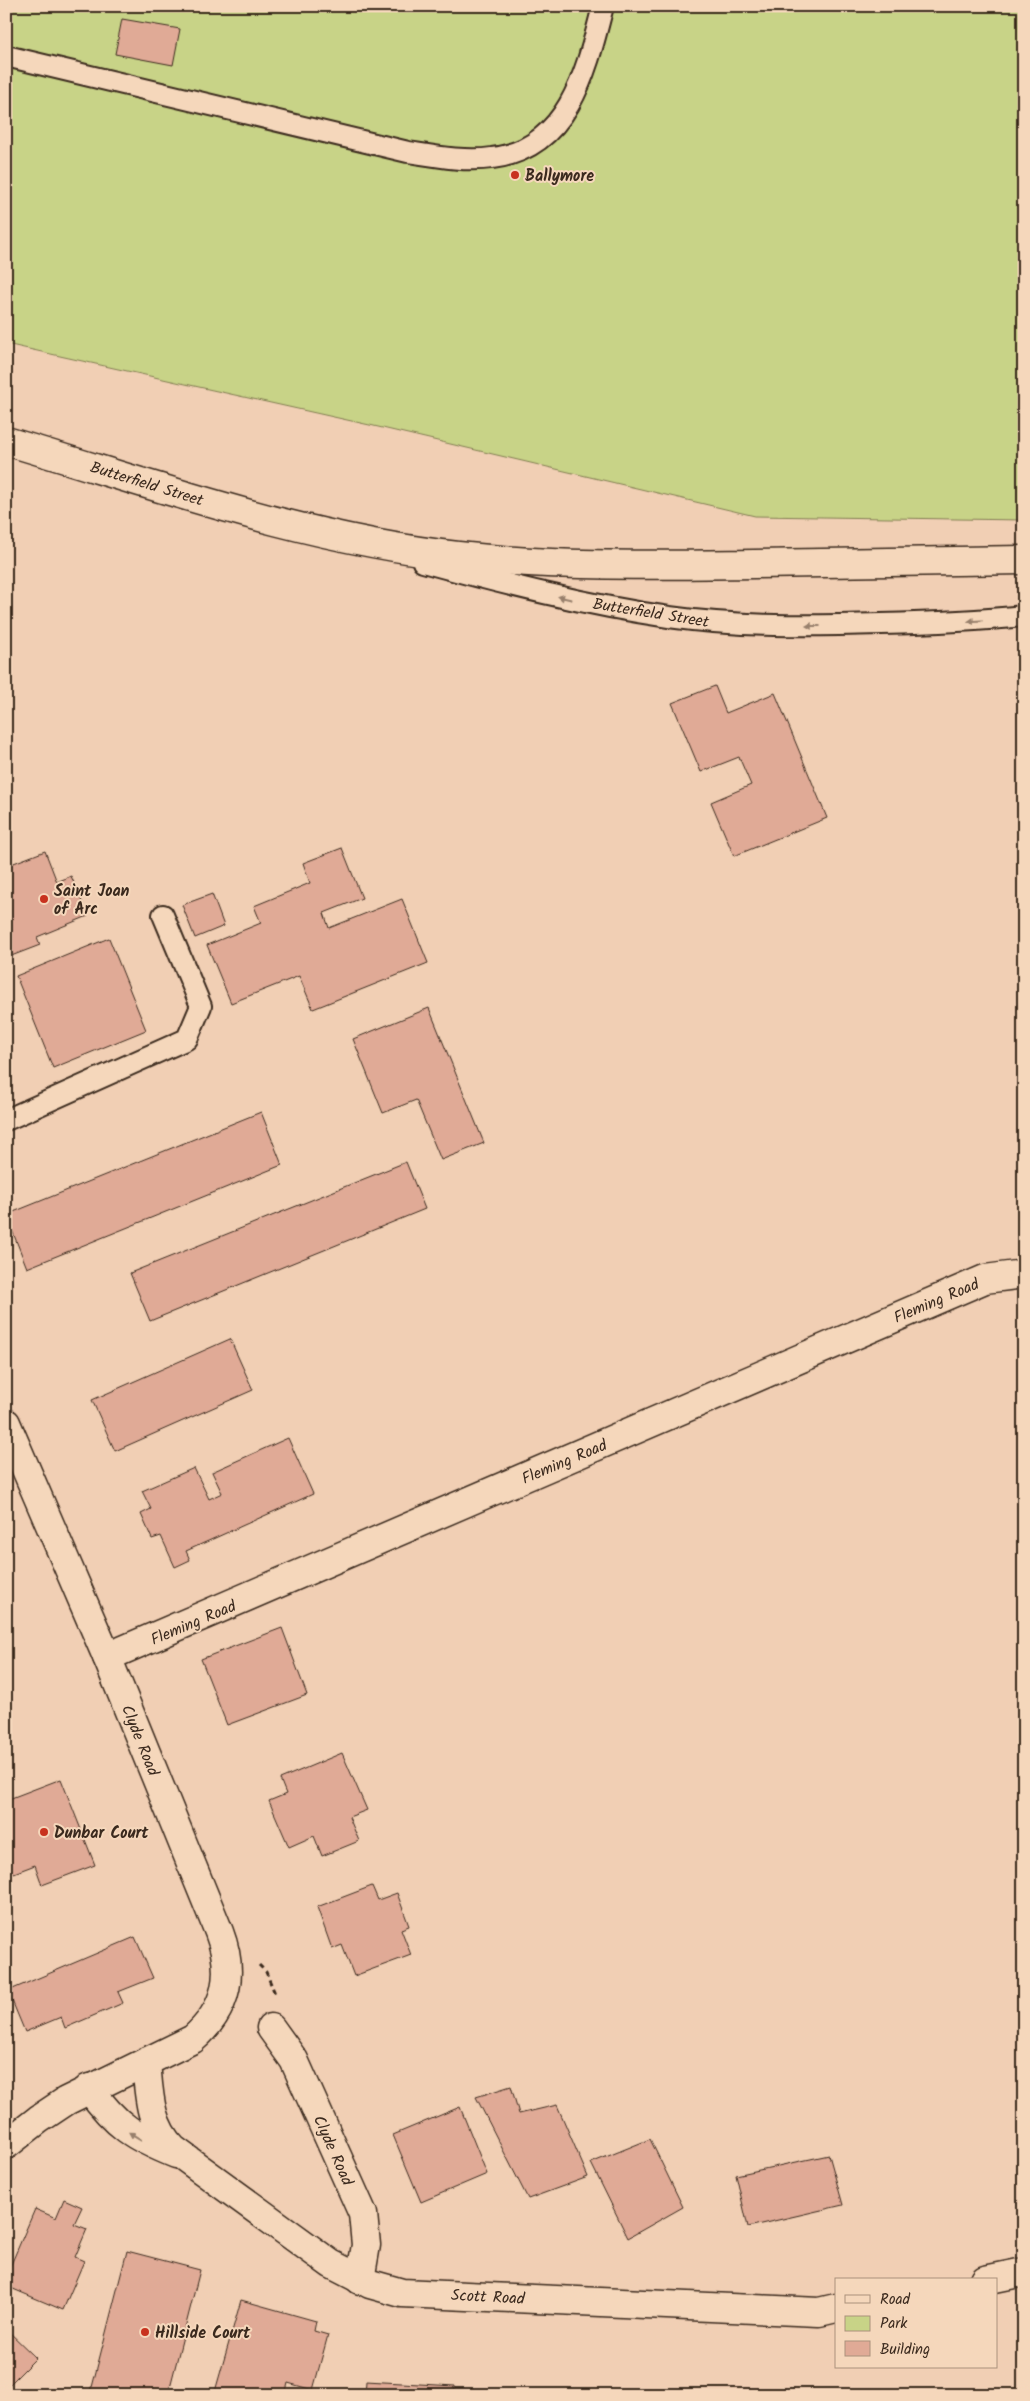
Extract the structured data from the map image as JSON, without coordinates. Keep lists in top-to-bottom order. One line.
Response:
{"streets":{"street":["Butterfield Street","Fleming Road","Clyde Road","Scott Road"]},"crossings":[["Fleming Road","Clyde Road"],["Clyde Road","Scott Road"]],"places":["Ballymore","Saint Joan of Arc","Dunbar Court","Hillside Court"],"legend":["Road","Park","Building"]}
